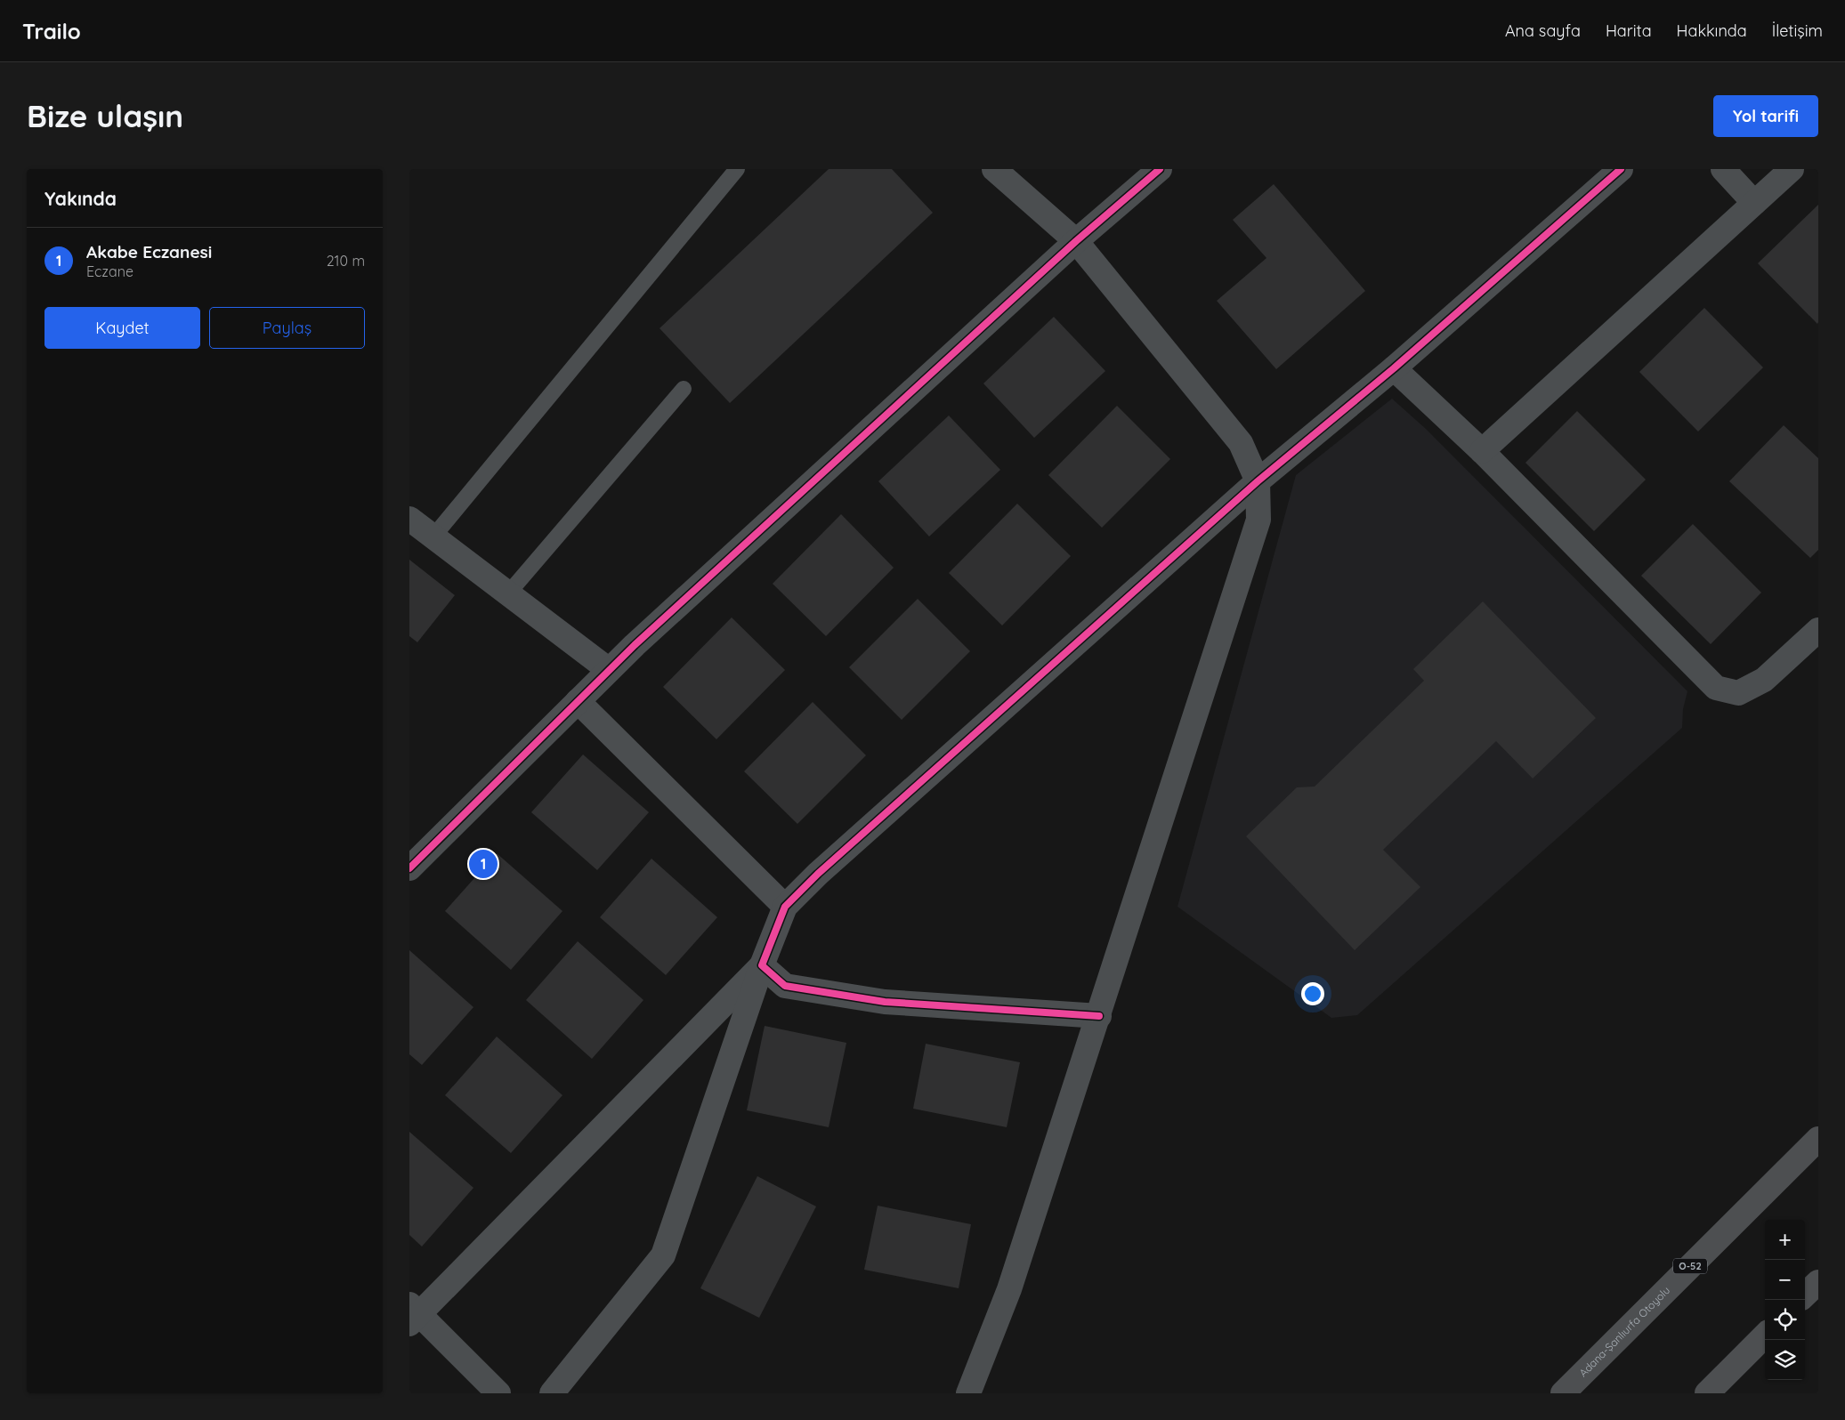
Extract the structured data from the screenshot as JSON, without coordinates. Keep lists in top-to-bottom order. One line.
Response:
{"streets":{"highway":["O-52","Adana-Şanlıurfa Otoyolu"]},"page":{"header":"Trailo","nav":["Ana sayfa","Harita","Hakkında","İletişim"],"buttons":["Yol tarifi",["Kaydet","Paylaş"]],"title":"Bize ulaşın","heading":"Yakında","list":[{"mark":"1","name":"Akabe Eczanesi","note":"Eczane","value":"210 m"}],"pins":"1","map_buttons":["+","−"]}}
